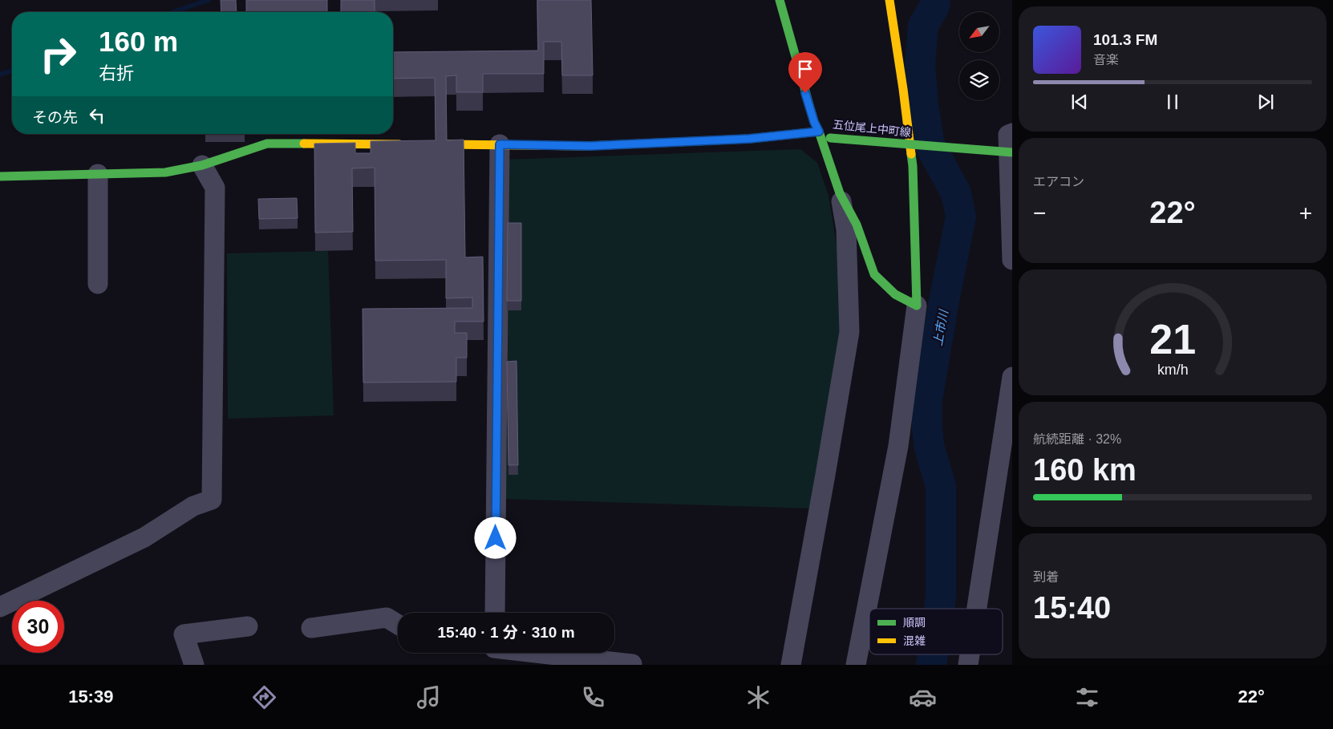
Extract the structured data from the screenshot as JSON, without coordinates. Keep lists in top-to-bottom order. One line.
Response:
{"streets":{"street":["五位尾上中町線"]},"water":["上市川"],"legend":["順調","混雑"],"north":"bottom left","page":{"turn":["160 m","右折"],"song":["101.3 FM","音楽"],"then":"その先","tile":["エアコン",["航続距離 · 32%","160 km"],["到着","15:40"]],"heat":["−","22°","+"],"limit":"30","trip":"15:40 · 1 分 · 310 m","tabs":["15:39","22°"],"gauge":["21","km/h"]}}
